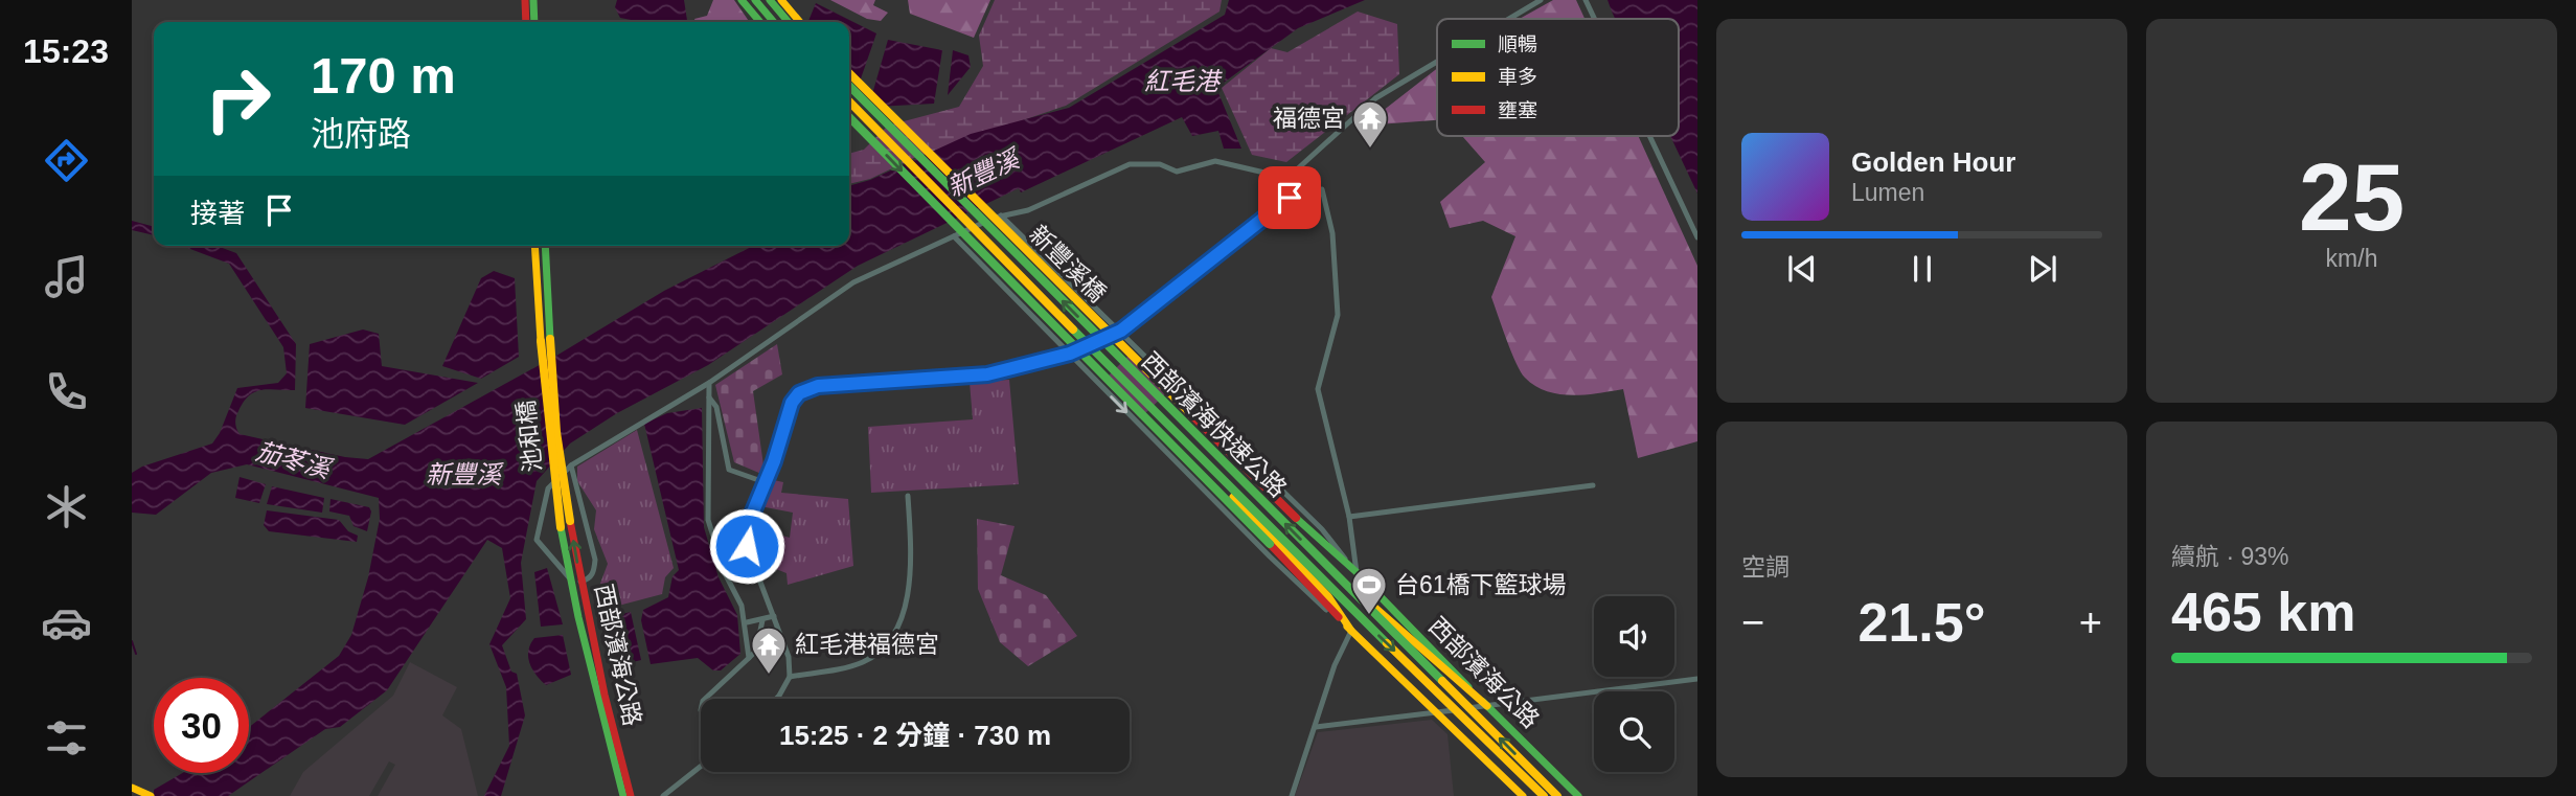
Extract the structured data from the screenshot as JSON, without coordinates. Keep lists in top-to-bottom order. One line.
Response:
{"streets":{"main road":["新豐溪橋","西部濱海快速公路","池和橋","西部濱海公路"]},"crossings":[["新豐溪橋","西部濱海公路"],["池和橋","西部濱海公路"]],"water":["紅毛港","新豐溪","茄苳溪"],"places":{"temple":["福德宮","紅毛港福德宮"],"sports":["台61橋下籃球場"]},"legend":["順暢","車多","壅塞"],"page":{"tabs":"15:23","tile":[["25","km/h"],"空調",["續航 · 93%","465 km"]],"turn":["170 m","池府路"],"song":["Golden Hour","Lumen"],"then":"接著","heat":["−","21.5°","+"],"limit":"30","trip":"15:25 · 2 分鐘 · 730 m"}}
